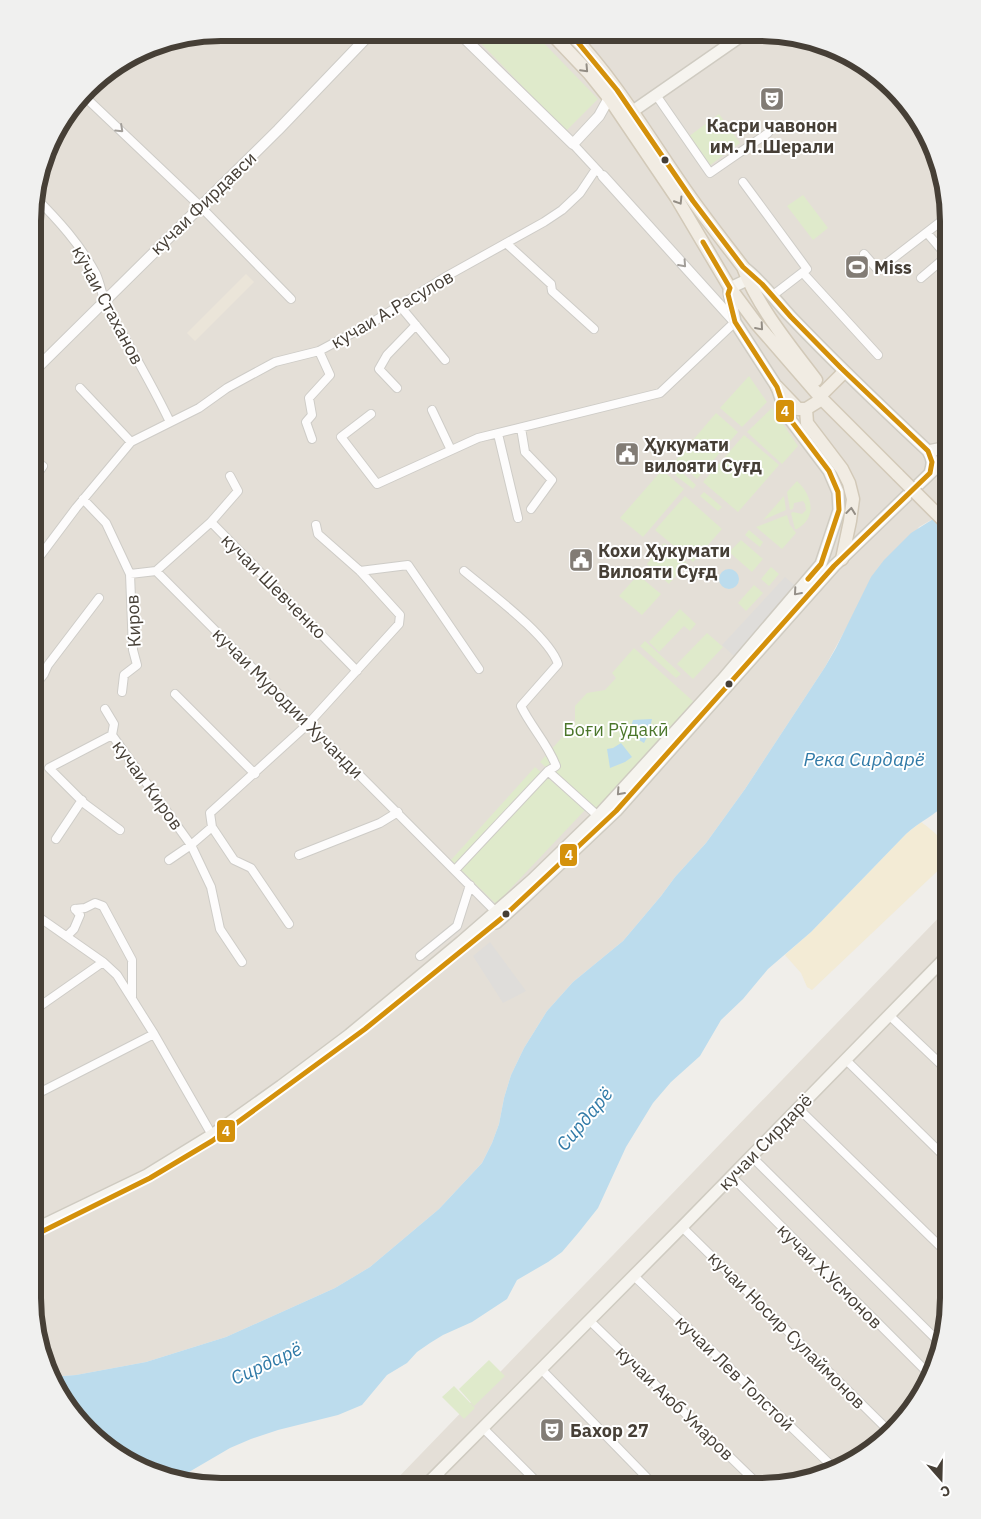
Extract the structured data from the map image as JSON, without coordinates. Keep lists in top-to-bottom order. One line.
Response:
{"streets":{"main road":["кучаи Сирдарё"],"street":["кучаи Фирдавси","кӯчаи Стаханов","кучаи А.Расулов","кучаи Шевченко","Киров","кучаи Муродии Хучанди","кучаи Киров","кучаи Х.Усмонов","кучаи Носир Сулаймонов","кучаи Лев Толстой","кучаи Аюб Умаров"]},"crossings":[["кучаи Фирдавси","кӯчаи Стаханов"],["кӯчаи Стаханов","кучаи А.Расулов"],["кучаи Сирдарё","кучаи Х.Усмонов"],["кучаи Сирдарё","кучаи Носир Сулаймонов"],["кучаи Сирдарё","кучаи Лев Толстой"],["кучаи Сирдарё","кучаи Аюб Умаров"]],"water":["Река Сирдарё","Сирдарё"],"parks":["Боғи Рӯдакӣ"],"places":{"theatre":["Касри чавонон им. Л.Шерали","Бахор 27"],"sports":["Miss"],"public building":["Ҳукумати вилояти Суғд","Кохи Ҳукумати Вилояти Суғд"]},"lines":["transit line 4"],"north":"bottom"}
